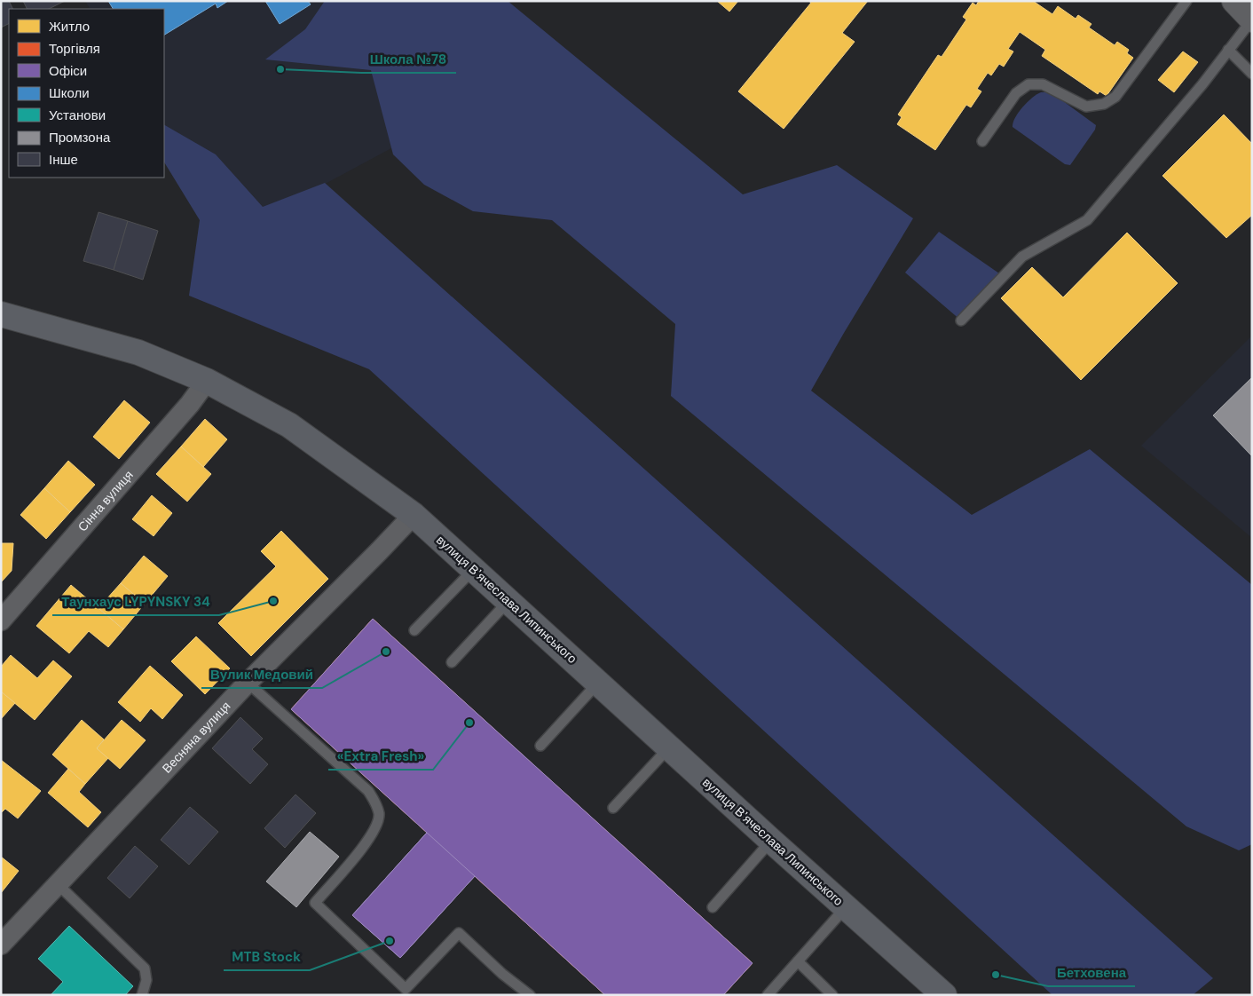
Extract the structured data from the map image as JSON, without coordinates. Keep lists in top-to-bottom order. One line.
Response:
{"streets":{"main road":["вулиця Вʼячеслава Липинського"],"street":["Сінна вулиця","Весняна вулиця"]},"crossings":[["Сінна вулиця","вулиця Вʼячеслава Липинського"],["вулиця Вʼячеслава Липинського","Весняна вулиця"]],"places":["Школа №78","Таунхаус LYPYNSKY 34","Вулик Медовий","«Extra Fresh»","MTB Stock","Бетховена"],"legend":["Житло","Торгівля","Офіси","Школи","Установи","Промзона","Інше"]}
